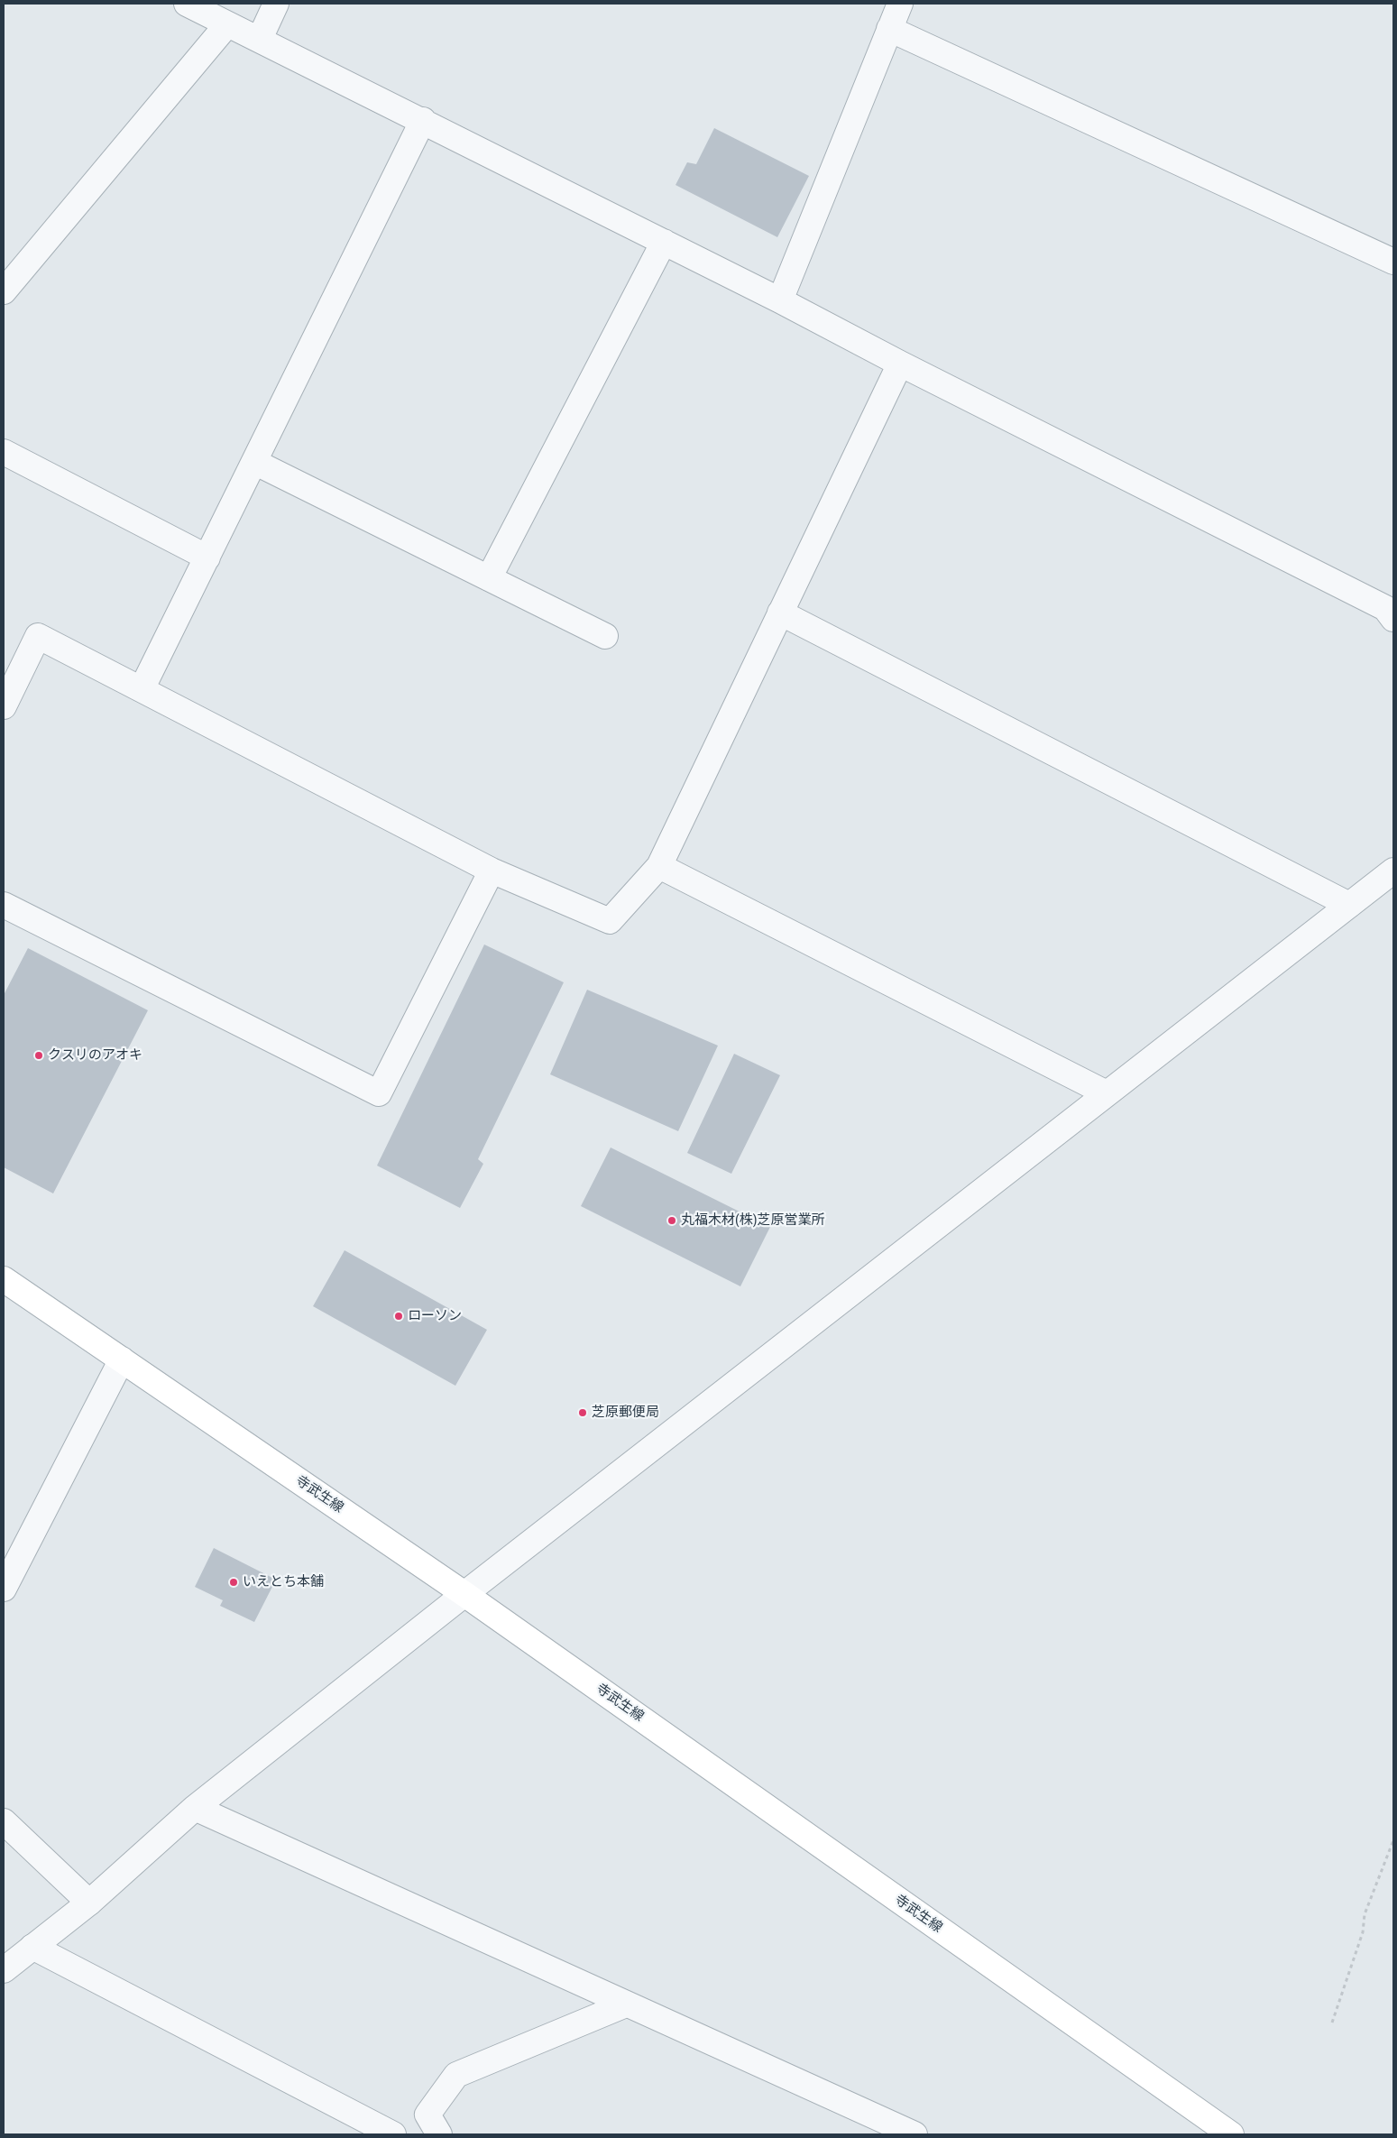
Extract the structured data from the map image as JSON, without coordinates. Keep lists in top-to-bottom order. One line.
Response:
{"streets":{"main road":["寺武生線"]},"places":["クスリのアオキ","丸福木材(株)芝原営業所","ローソン","芝原郵便局","いえとち本舗"]}
